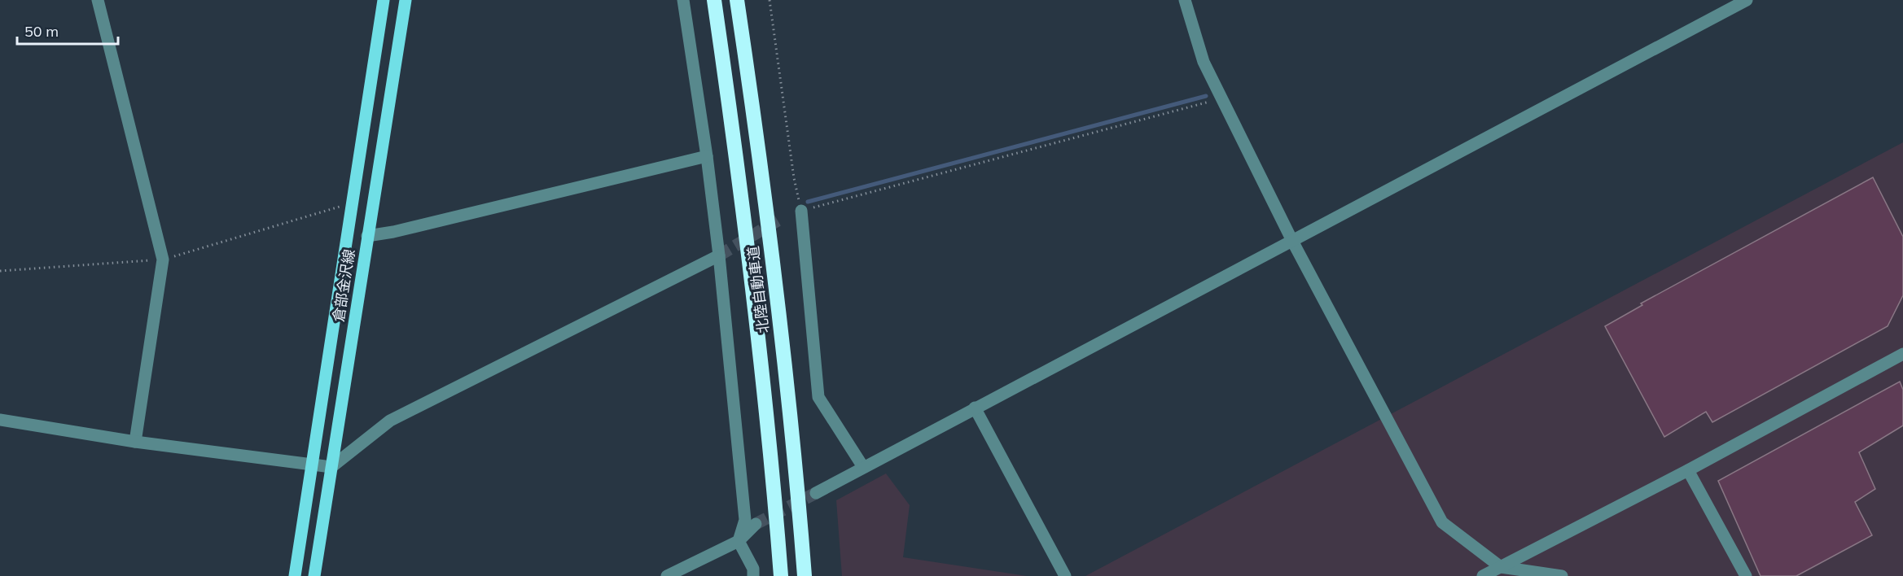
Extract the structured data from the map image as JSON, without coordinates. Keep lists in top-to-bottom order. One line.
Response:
{"streets":{"highway":["北陸自動車道"],"main road":["倉部金沢線"]},"scale_bar":"50 m"}
